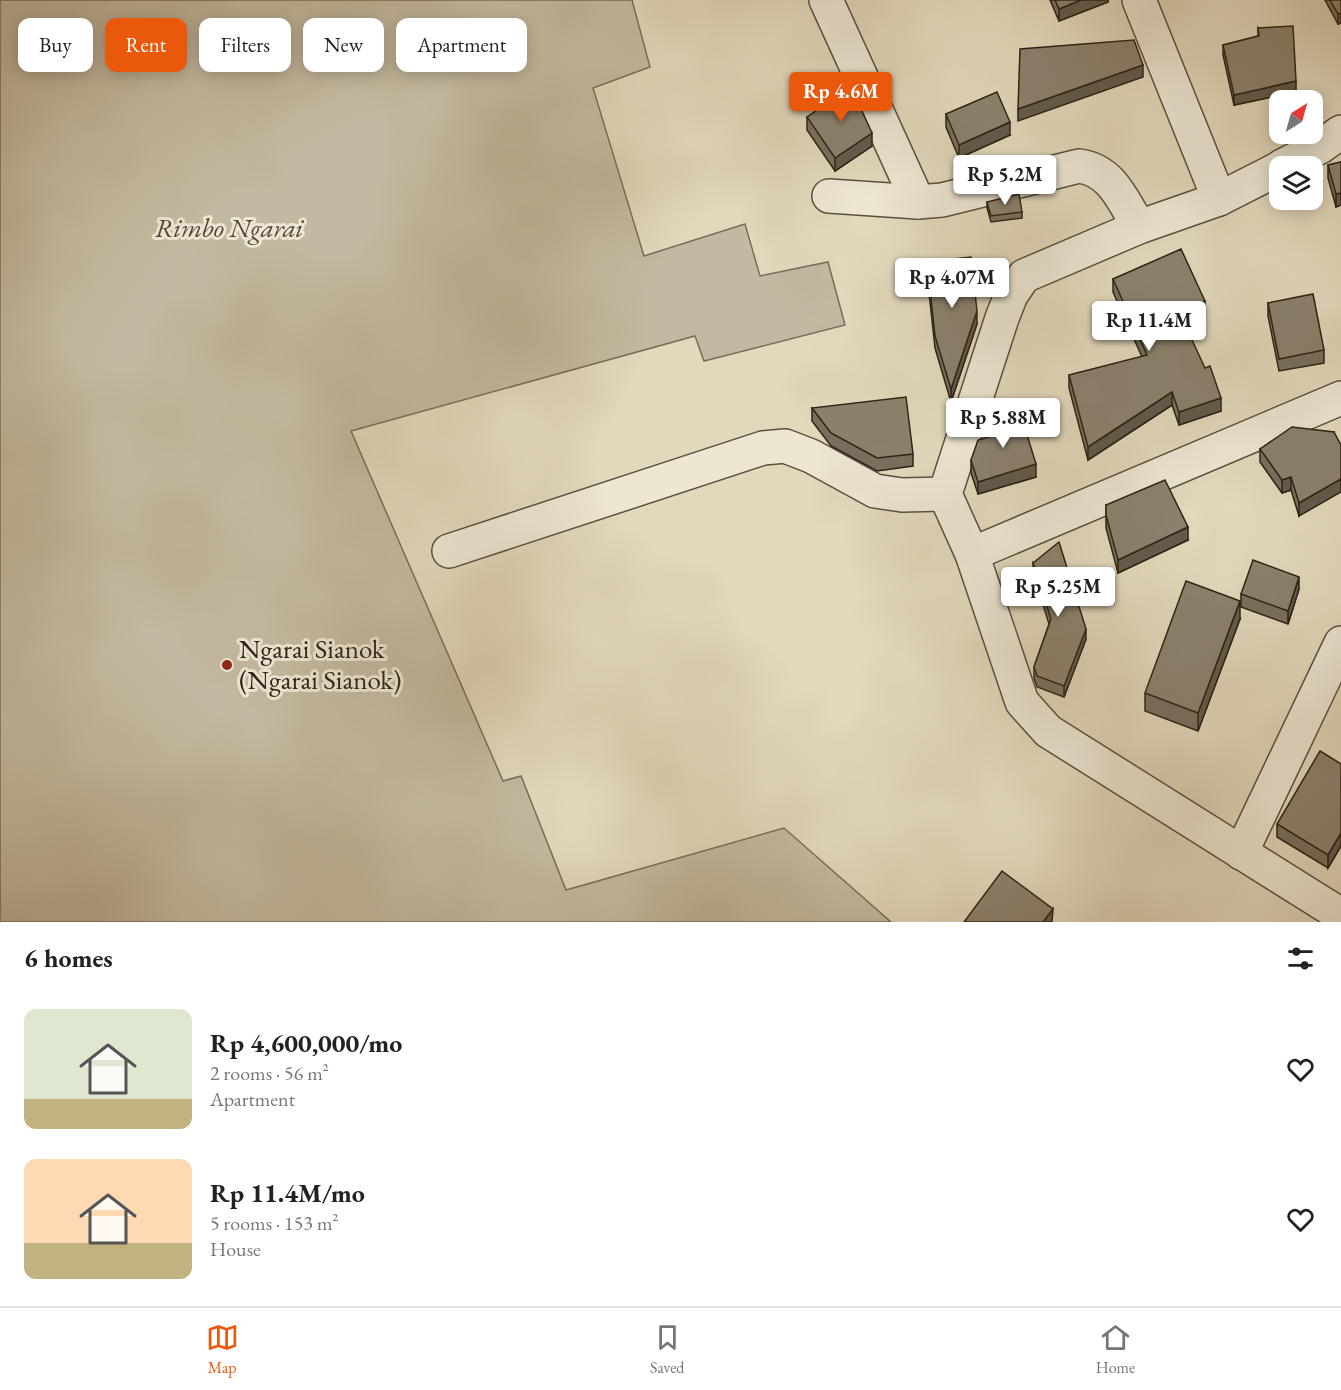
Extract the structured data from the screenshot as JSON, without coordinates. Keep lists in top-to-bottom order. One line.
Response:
{"parks":["Rimbo Ngarai"],"places":["Ngarai Sianok (Ngarai Sianok)"],"north":"top right","page":{"chip":["Buy","Rent","Filters","New","Apartment"],"price":["Rp 4.6M","Rp 5.2M","Rp 4.07M","Rp 11.4M","Rp 5.88M","Rp 5.25M"],"heading":"6 homes","list":[{"name":"Rp 4,600,000/mo","note":"2 rooms · 56 m² · Apartment"},{"name":"Rp 11.4M/mo","note":"5 rooms · 153 m² · House"}],"tabs":["Map","Saved","Home"]}}
